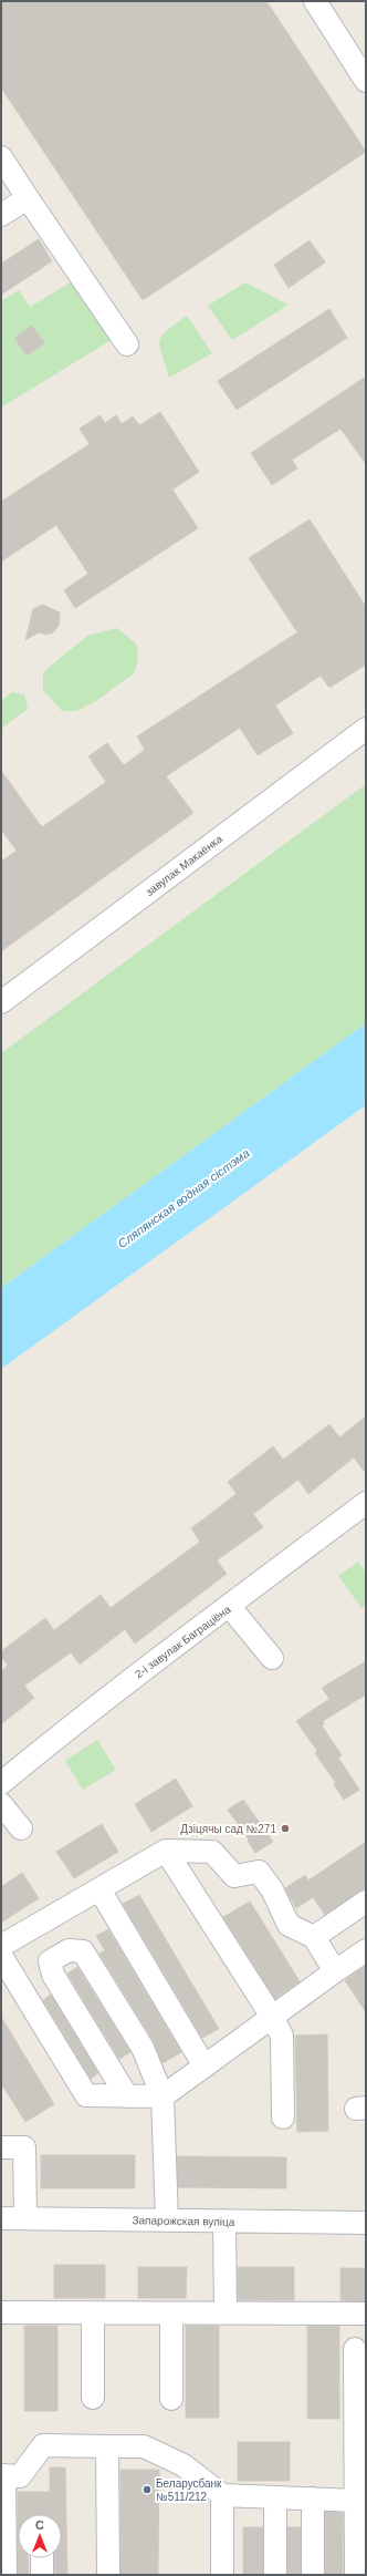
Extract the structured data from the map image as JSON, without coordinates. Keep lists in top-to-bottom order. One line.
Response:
{"streets":{"street":["завулак Макаёнка","2-і завулак Баграціёна","Запарожская вуліца"]},"water":["Сляпянская водная сістэма"],"places":["Дзіцячы сад №271","Беларусбанк №511/212"],"north":"top"}
